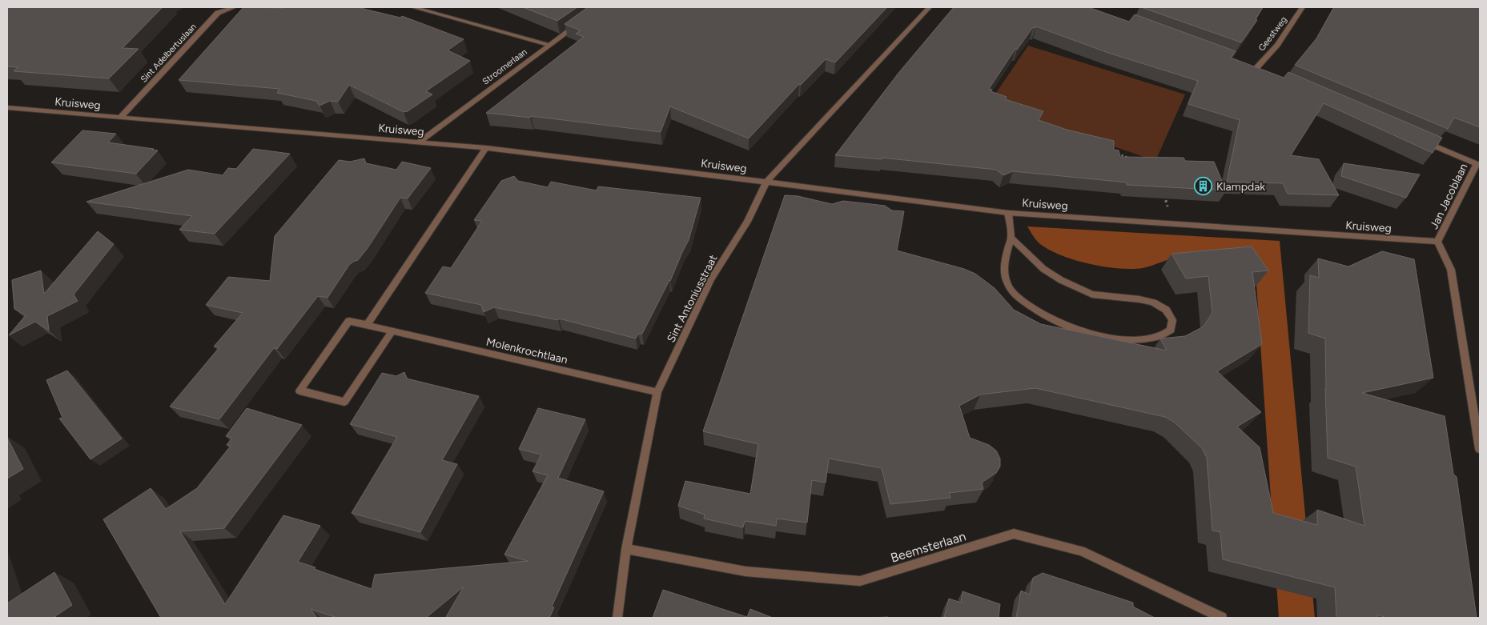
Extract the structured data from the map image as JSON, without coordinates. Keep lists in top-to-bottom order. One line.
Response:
{"streets":{"street":["Geestweg","Sint Adelbertuslaan","Stroomerlaan","Kruisweg","Jan Jacoblaan","Sint Antoniusstraat","Molenkrochtlaan","Beemsterlaan"]},"crossings":[["Sint Adelbertuslaan","Kruisweg"],["Stroomerlaan","Kruisweg"],["Kruisweg","Jan Jacoblaan"],["Kruisweg","Sint Antoniusstraat"],["Sint Antoniusstraat","Molenkrochtlaan"],["Sint Antoniusstraat","Beemsterlaan"]],"places":{"building":["Klampdak"]}}
